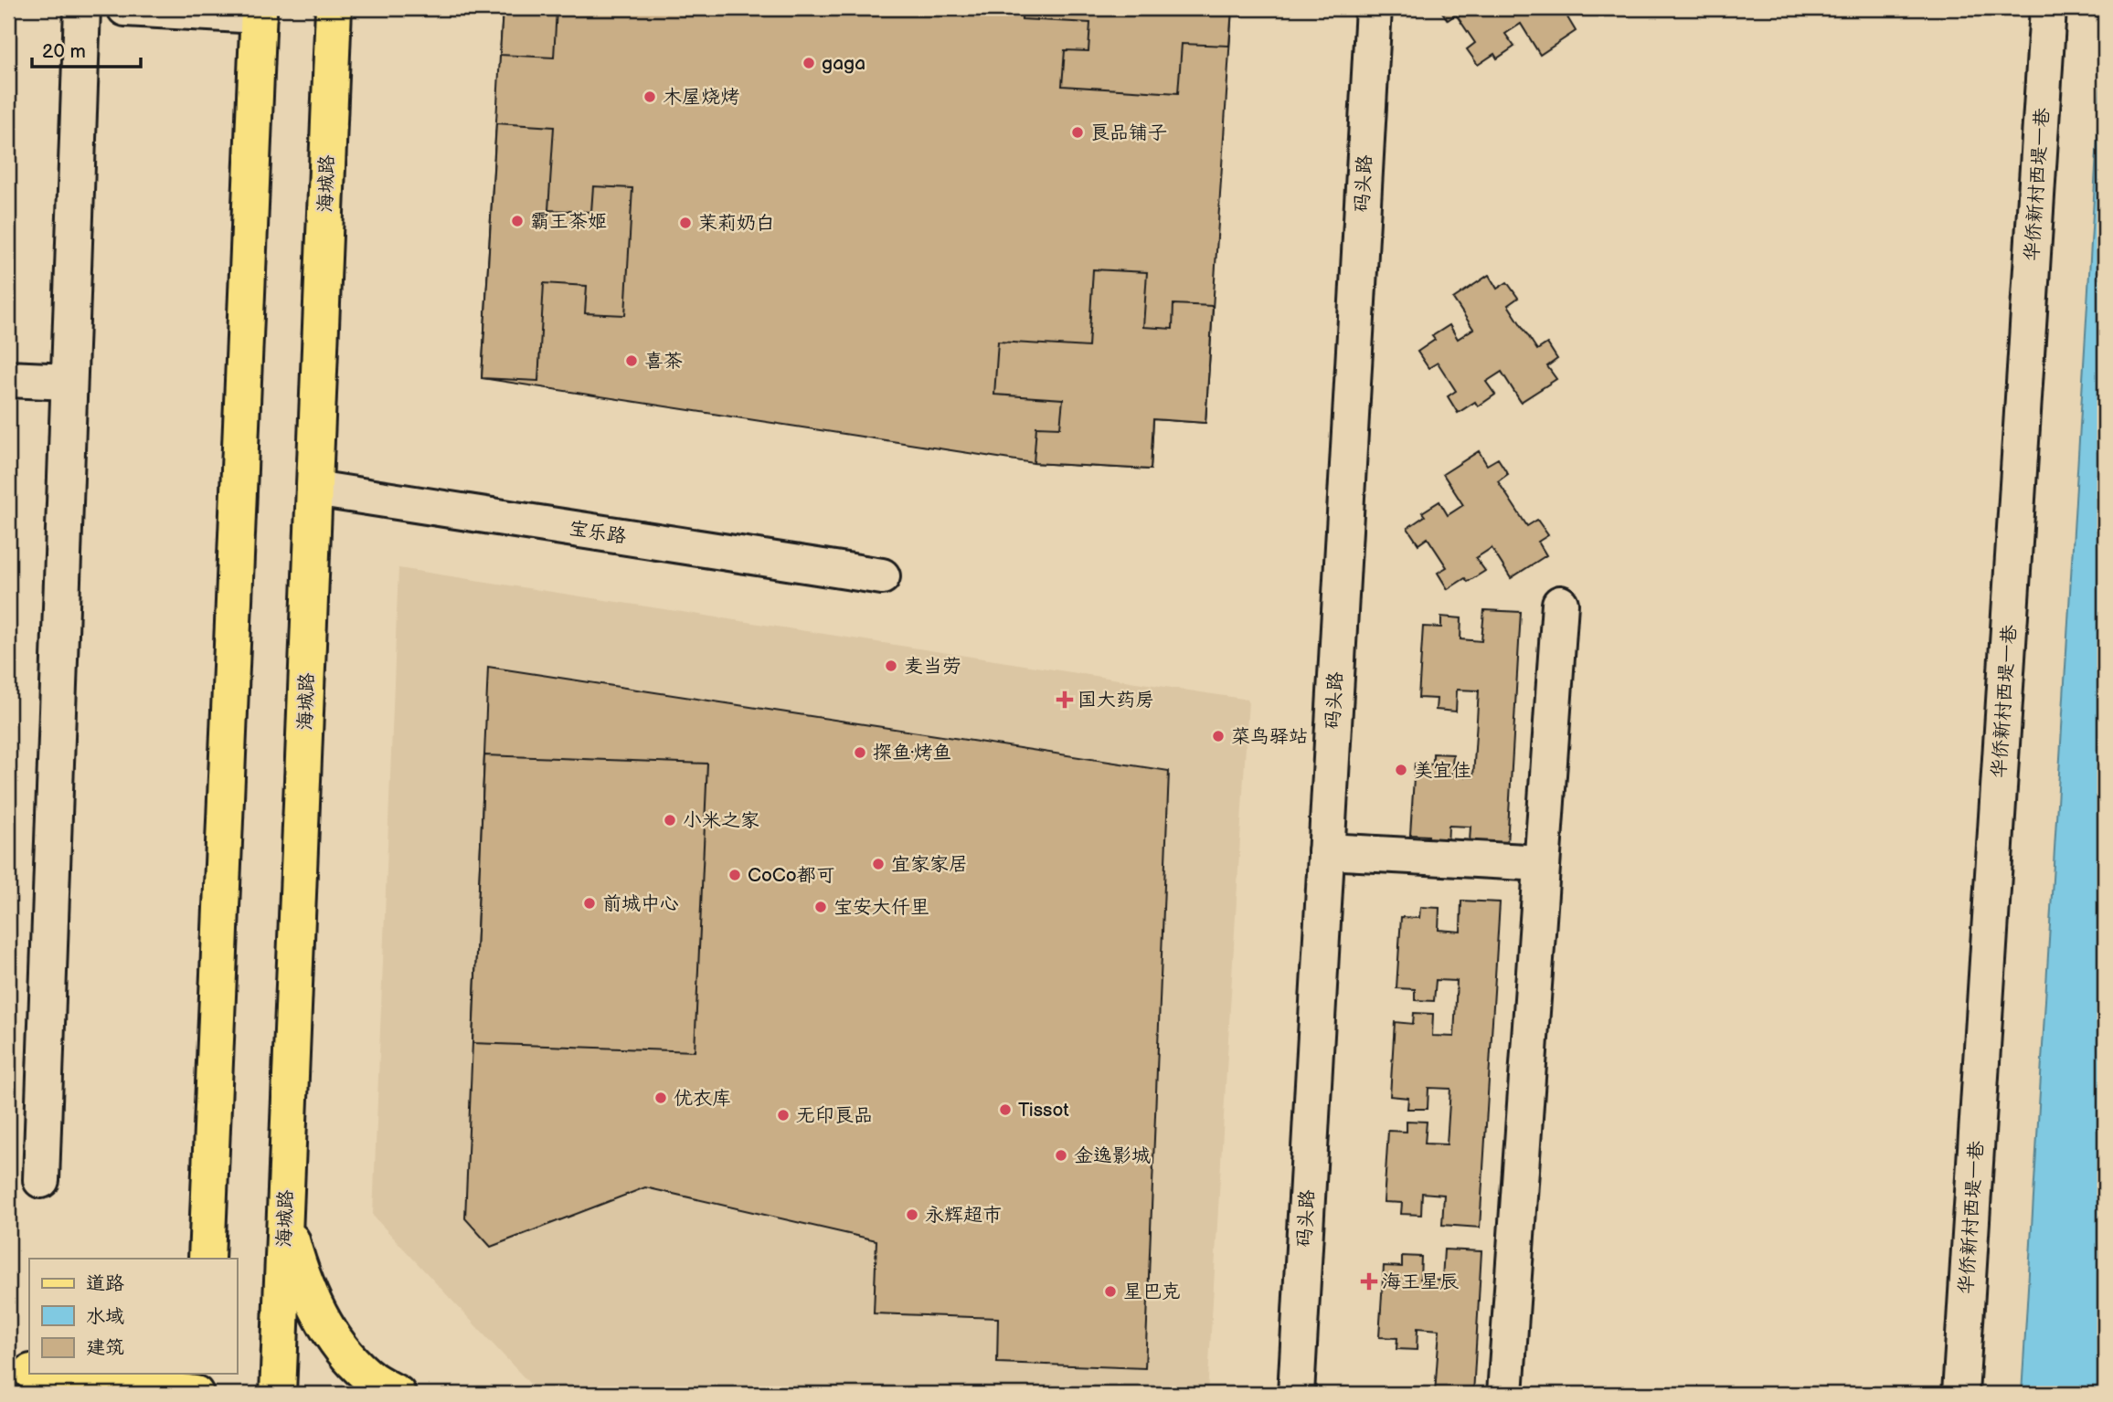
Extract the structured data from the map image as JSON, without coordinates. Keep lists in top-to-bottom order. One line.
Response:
{"streets":{"main road":["海城路"],"street":["码头路","华侨新村西堤一巷","宝乐路"]},"crossings":[["海城路","宝乐路"]],"places":{"other":["gaga","木屋烧烤","良品铺子","霸王茶姬","茉莉奶白","喜茶","麦当劳","菜鸟驿站","探鱼·烤鱼","美宜佳","小米之家","宜家家居","CoCo都可","前城中心","宝安大仟里","优衣库","Tissot","无印良品","金逸影城","永辉超市","星巴克"],"health":["国大药房","海王星辰"]},"legend":["道路","水域","建筑"],"scale_bar":"20 m"}
